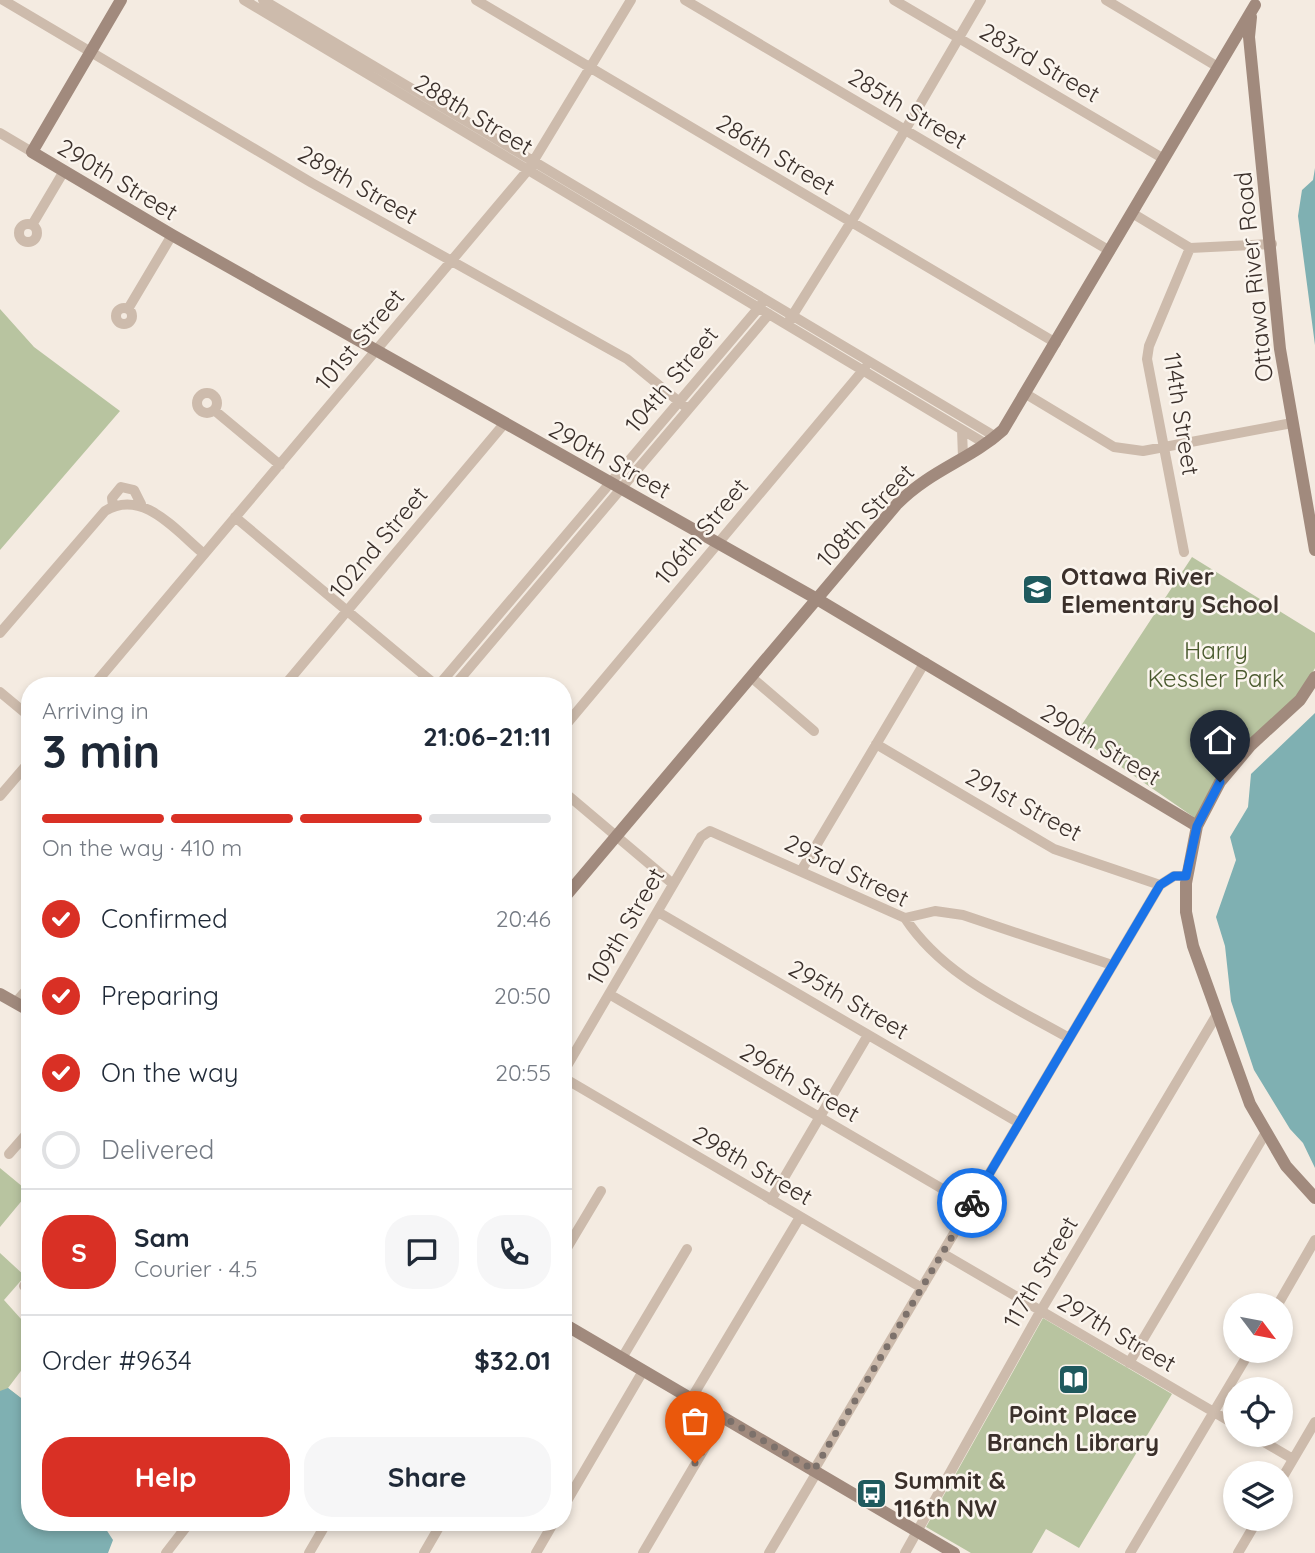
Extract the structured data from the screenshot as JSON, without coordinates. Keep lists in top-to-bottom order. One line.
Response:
{"streets":{"street":["283rd Street","285th Street","288th Street","286th Street","290th Street","289th Street","Ottawa River Road","101st Street","104th Street","114th Street","108th Street","106th Street","102nd Street","291st Street","293rd Street","109th Street","295th Street","296th Street","298th Street","117th Street","297th Street"]},"crossings":[["283rd Street","108th Street"],["285th Street","108th Street"],["288th Street","101st Street"],["288th Street","104th Street"],["288th Street","108th Street"],["288th Street","106th Street"],["286th Street","101st Street"],["286th Street","108th Street"],["290th Street","101st Street"],["290th Street","104th Street"],["290th Street","108th Street"],["290th Street","106th Street"],["290th Street","102nd Street"],["289th Street","101st Street"],["289th Street","104th Street"],["Ottawa River Road","108th Street"],["293rd Street","109th Street"],["109th Street","295th Street"],["109th Street","296th Street"],["117th Street","297th Street"]],"parks":["Harry Kessler Park"],"places":{"school or university":["Ottawa River Elementary School"],"library":["Point Place Branch Library"],"bus stop":["Summit & 116th NW"]},"north":"bottom right","page":{"heading":["3 min","Arriving in","21:06–21:11"],"panel":["Sam","Courier · 4.5","Order #9634","$32.01"],"bar":"On the way · 410 m","list":[["Confirmed","20:46"],["Preparing","20:50"],["On the way","20:55"],"Delivered"],"round":"S","buttons":["Help","Share"]}}
